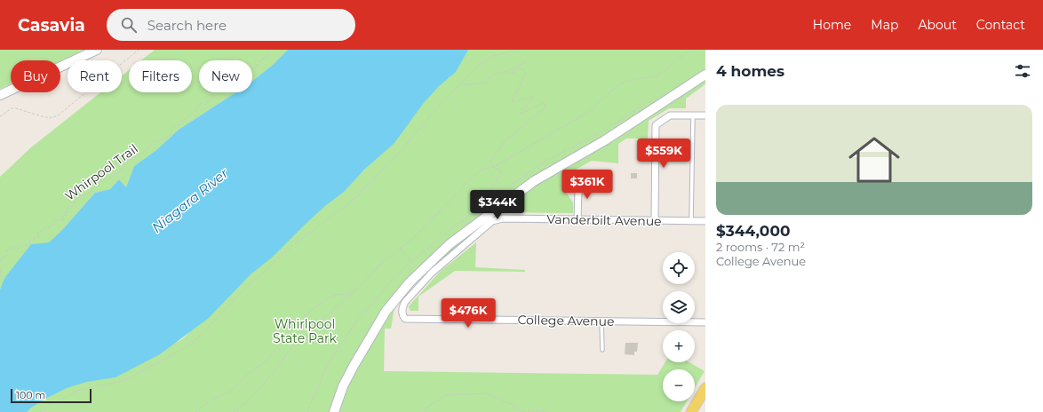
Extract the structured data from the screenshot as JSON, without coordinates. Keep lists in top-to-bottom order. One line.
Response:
{"streets":{"street":["Vanderbilt Avenue","College Avenue"],"path":["Whirpool Trail"]},"crossings":[["Vanderbilt Avenue","College Avenue"]],"water":["Niagara River"],"parks":["Whirlpool State Park"],"scale_bar":"100 m","page":{"header":"Casavia","search":"Search here","nav":["Home","Map","About","Contact"],"heading":"4 homes","chip":["Buy","Rent","Filters","New"],"list":[{"name":"$344,000","note":"2 rooms · 72 m² · College Avenue"}],"price":["$559K","$361K","$344K","$476K"],"map_buttons":["+","−"],"scale":"100 m"}}
